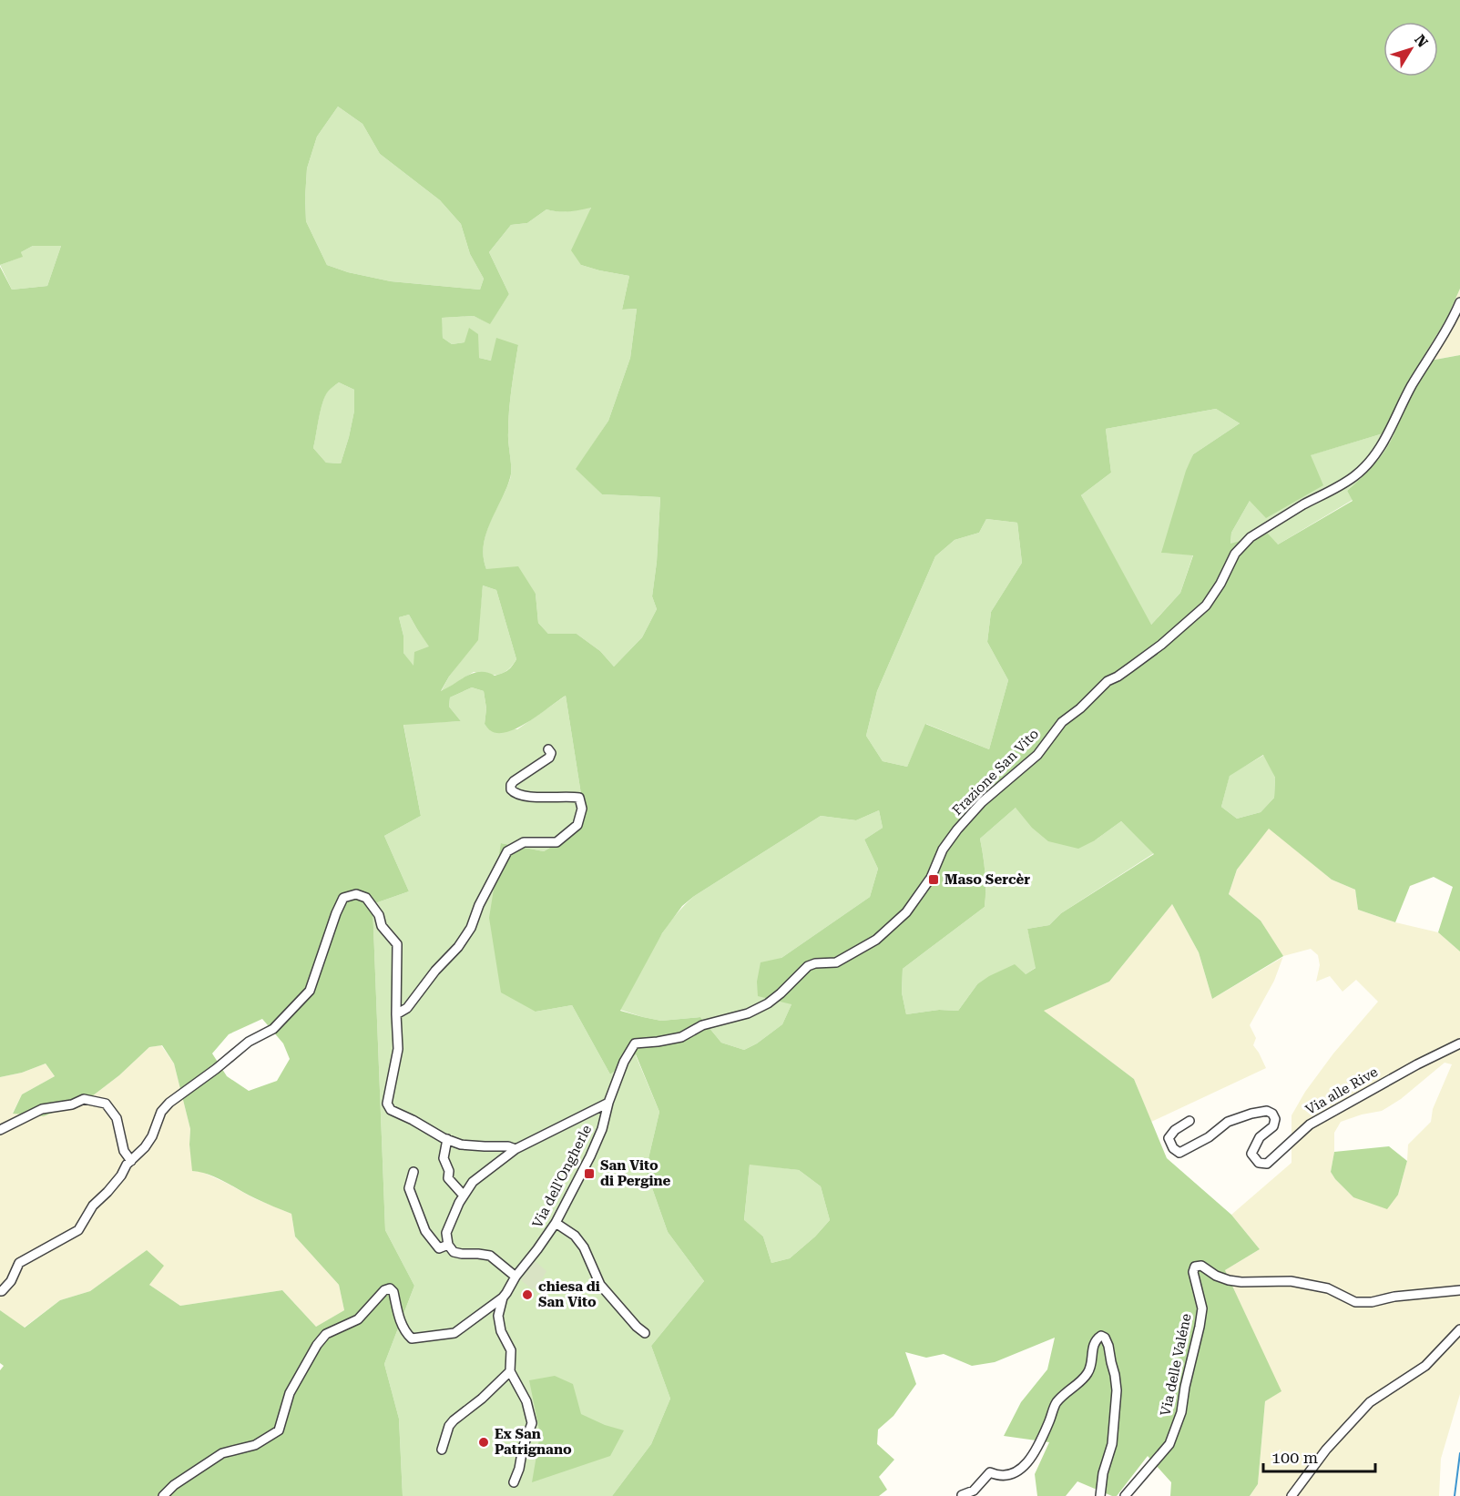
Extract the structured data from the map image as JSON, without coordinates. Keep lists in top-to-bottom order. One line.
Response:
{"streets":{"street":["Frazione San Vito","Via alle Rive","Via dell'Ongherle","Via delle Valéne"]},"crossings":[["Frazione San Vito","Via dell'Ongherle"]],"places":{"transit":["Maso Sercèr","San Vito di Pergine"],"other":["chiesa di San Vito","Ex San Patrignano"]},"scale_bar":"100 m","north":"top right"}
